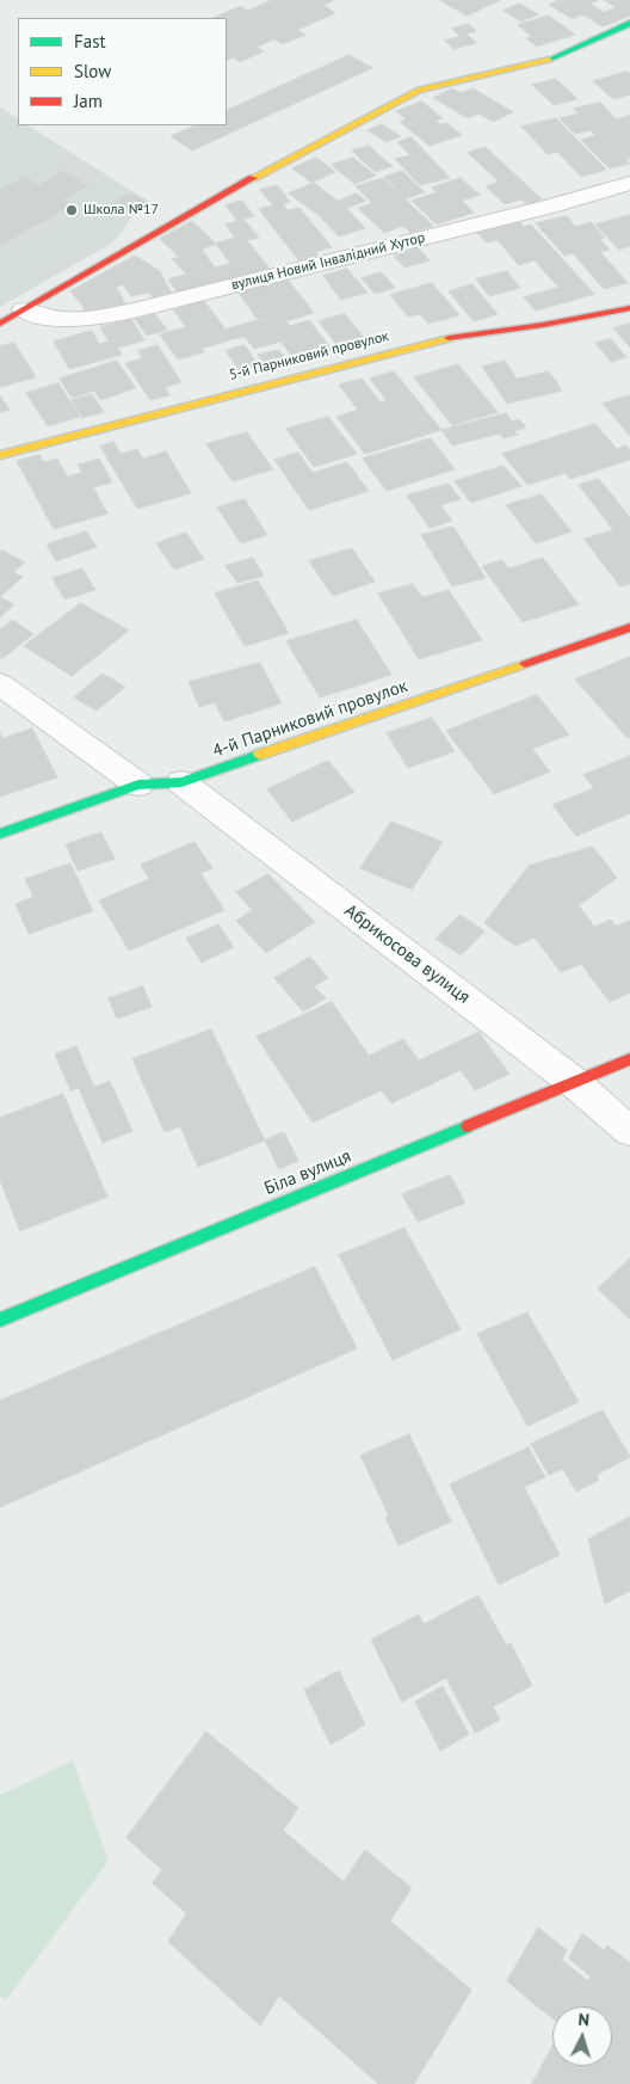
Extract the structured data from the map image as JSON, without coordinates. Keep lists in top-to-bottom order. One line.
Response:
{"streets":{"street":["вулиця Новий Інвалідний Хутор","5-й Парниковий провулок","4-й Парниковий провулок","Абрикосова вулиця","Біла вулиця"]},"crossings":[["4-й Парниковий провулок","Абрикосова вулиця"],["Абрикосова вулиця","Біла вулиця"]],"places":["Школа №17"],"legend":["Fast","Slow","Jam"],"north":"top"}
